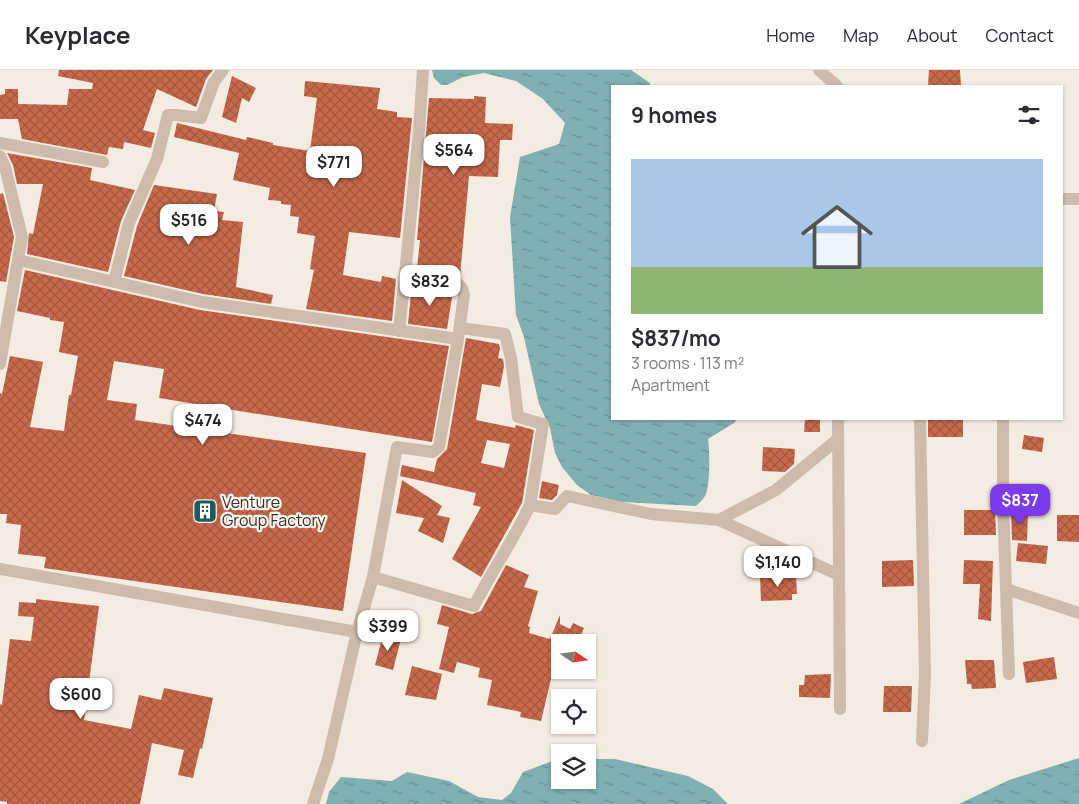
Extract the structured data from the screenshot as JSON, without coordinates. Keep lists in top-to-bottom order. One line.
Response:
{"places":{"building":["Venture Group Factory"]},"north":"right","page":{"header":"Keyplace","nav":["Home","Map","About","Contact"],"heading":"9 homes","price":["$564","$771","$516","$832","$474","$837","$1,140","$399","$600"],"list":[{"name":"$837/mo","note":"3 rooms · 113 m² · Apartment"}]}}
